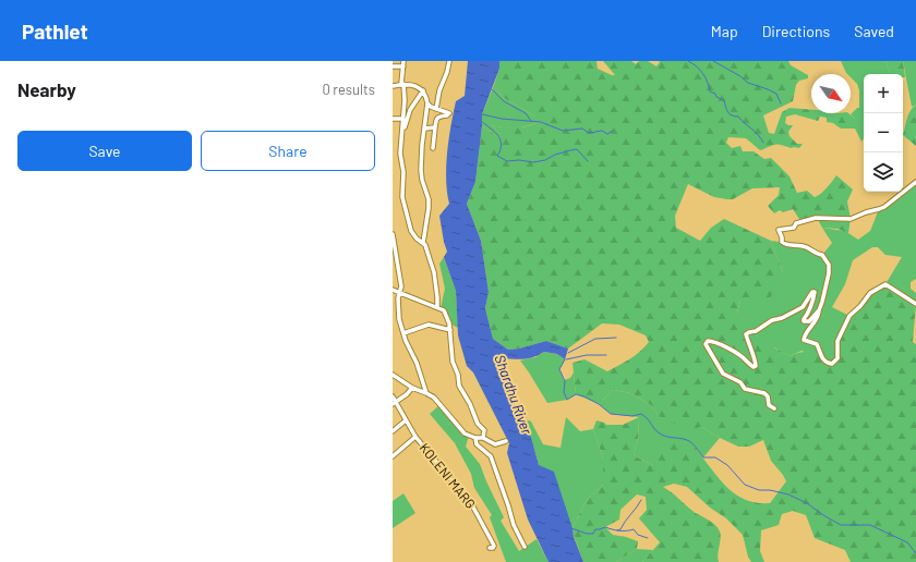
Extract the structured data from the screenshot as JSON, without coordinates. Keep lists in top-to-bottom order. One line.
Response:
{"streets":{"street":["KOLENI MARG"]},"water":["Shardhu River"],"north":"bottom right","page":{"header":"Pathlet","nav":["Map","Directions","Saved"],"heading":["Nearby","0 results"],"map_buttons":["+","−"],"buttons":["Save","Share"]}}
